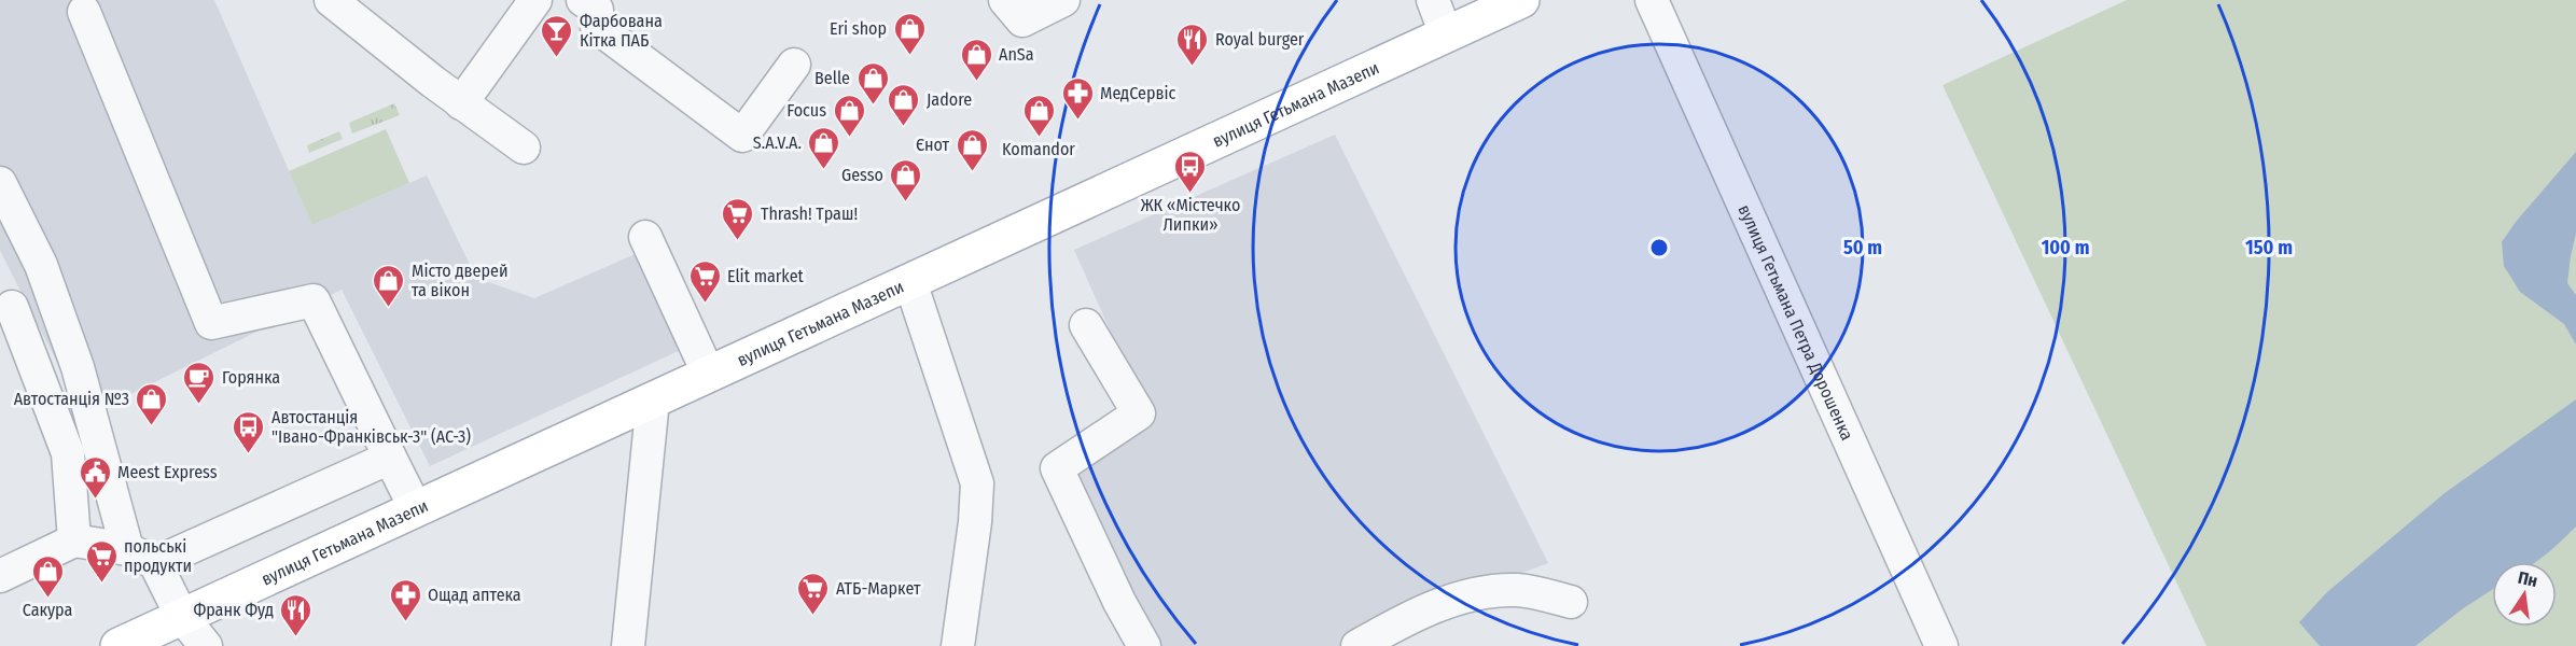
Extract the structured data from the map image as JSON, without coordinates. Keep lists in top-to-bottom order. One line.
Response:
{"streets":{"main road":["вулиця Гетьмана Мазепи"],"street":["вулиця Гетьмана Петра Дорошенка"]},"places":{"shop":["Eri shop","AnSa","Belle","Jadore","Focus","Komandor","S.A.V.A.","Єнот","Gesso","Місто дверей та вікон","Автостанція №3","Сакура"],"bar":["Фарбована Кітка ПАБ"],"restaurant":["Royal burger","Франк Фуд"],"pharmacy":["МедСервіс","Ощад аптека"],"bus stop":["ЖК «Містечко Липки»","Автостанція \"Івано-Франківськ-3\" (АС-3)"],"supermarket":["Thrash! Траш!","Elit market","польські продукти","АТБ-Маркет"],"cafe":["Горянка"],"public building":["Meest Express"]},"north":"top","rings":["50 m","100 m","150 m"]}
